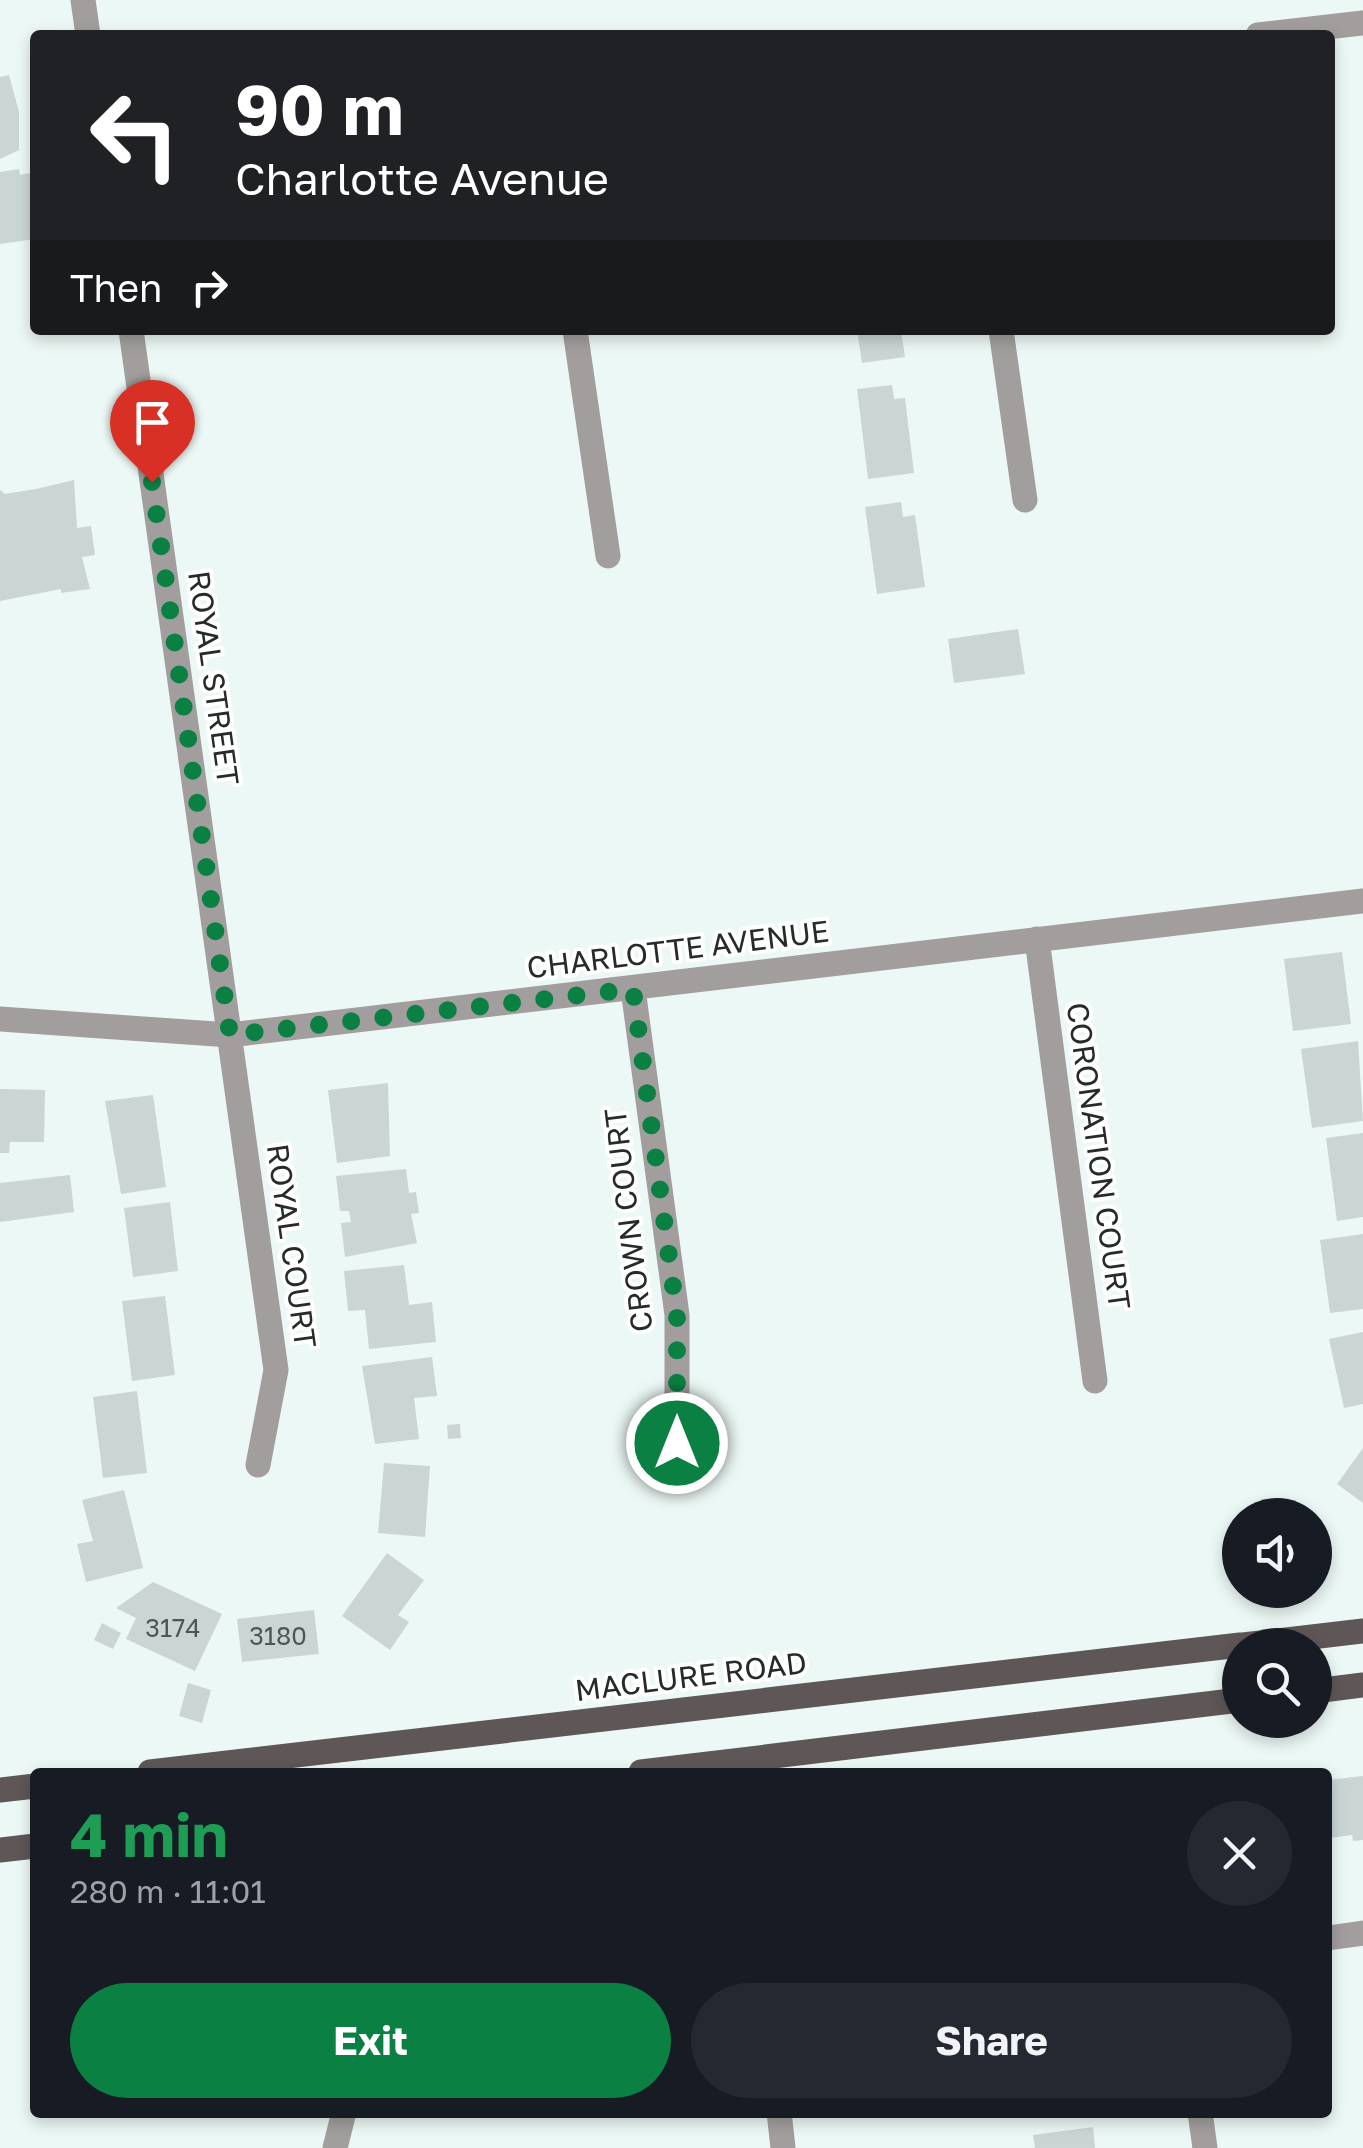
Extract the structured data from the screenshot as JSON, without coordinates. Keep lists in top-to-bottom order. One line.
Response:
{"streets":{"main road":["MACLURE ROAD"],"street":["ROYAL STREET","CHARLOTTE AVENUE","CORONATION COURT","CROWN COURT","ROYAL COURT"]},"crossings":[["ROYAL STREET","CHARLOTTE AVENUE"],["ROYAL STREET","ROYAL COURT"],["CHARLOTTE AVENUE","CORONATION COURT"],["CHARLOTTE AVENUE","CROWN COURT"],["CHARLOTTE AVENUE","ROYAL COURT"]],"house_numbers":["3174","3180"],"page":{"turn":["90 m","Charlotte Avenue"],"then":"Then","heading":["4 min","280 m · 11:01"],"buttons":["Exit","Share"]}}
